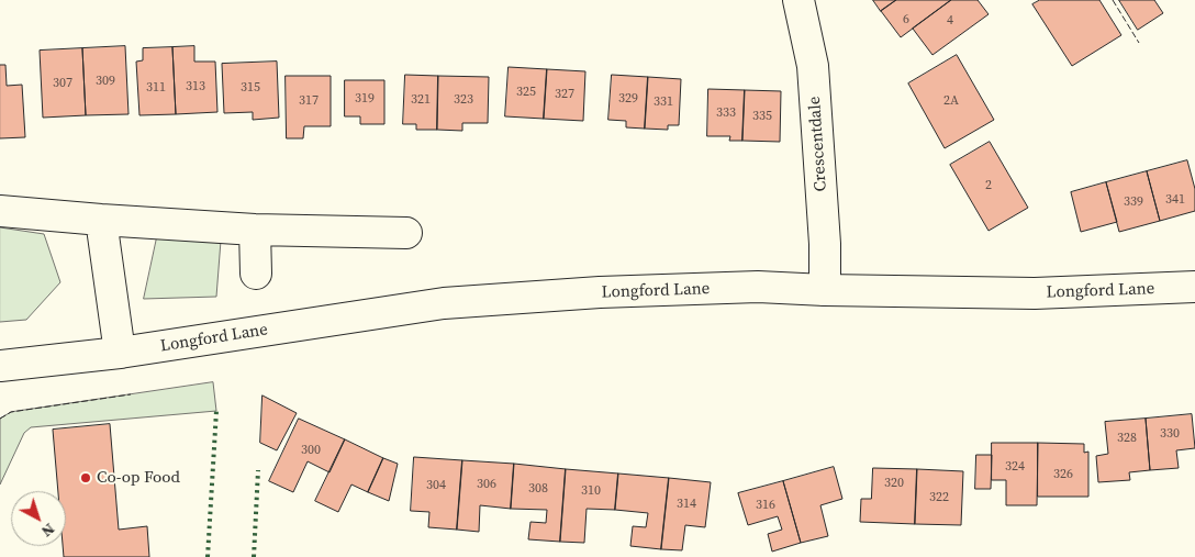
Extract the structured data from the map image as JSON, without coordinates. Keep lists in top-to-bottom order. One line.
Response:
{"streets":{"street":["Crescentdale","Longford Lane"]},"crossings":[["Crescentdale","Longford Lane"]],"places":["Co-op Food"],"house_numbers":["6","4","309","307","313","311","315","325","327","319","329","321","323","317","2A","331","333","335","2","341","339","330","328","300","324","326","320","306","304","308","310","322","314","316"],"north":"bottom right"}
